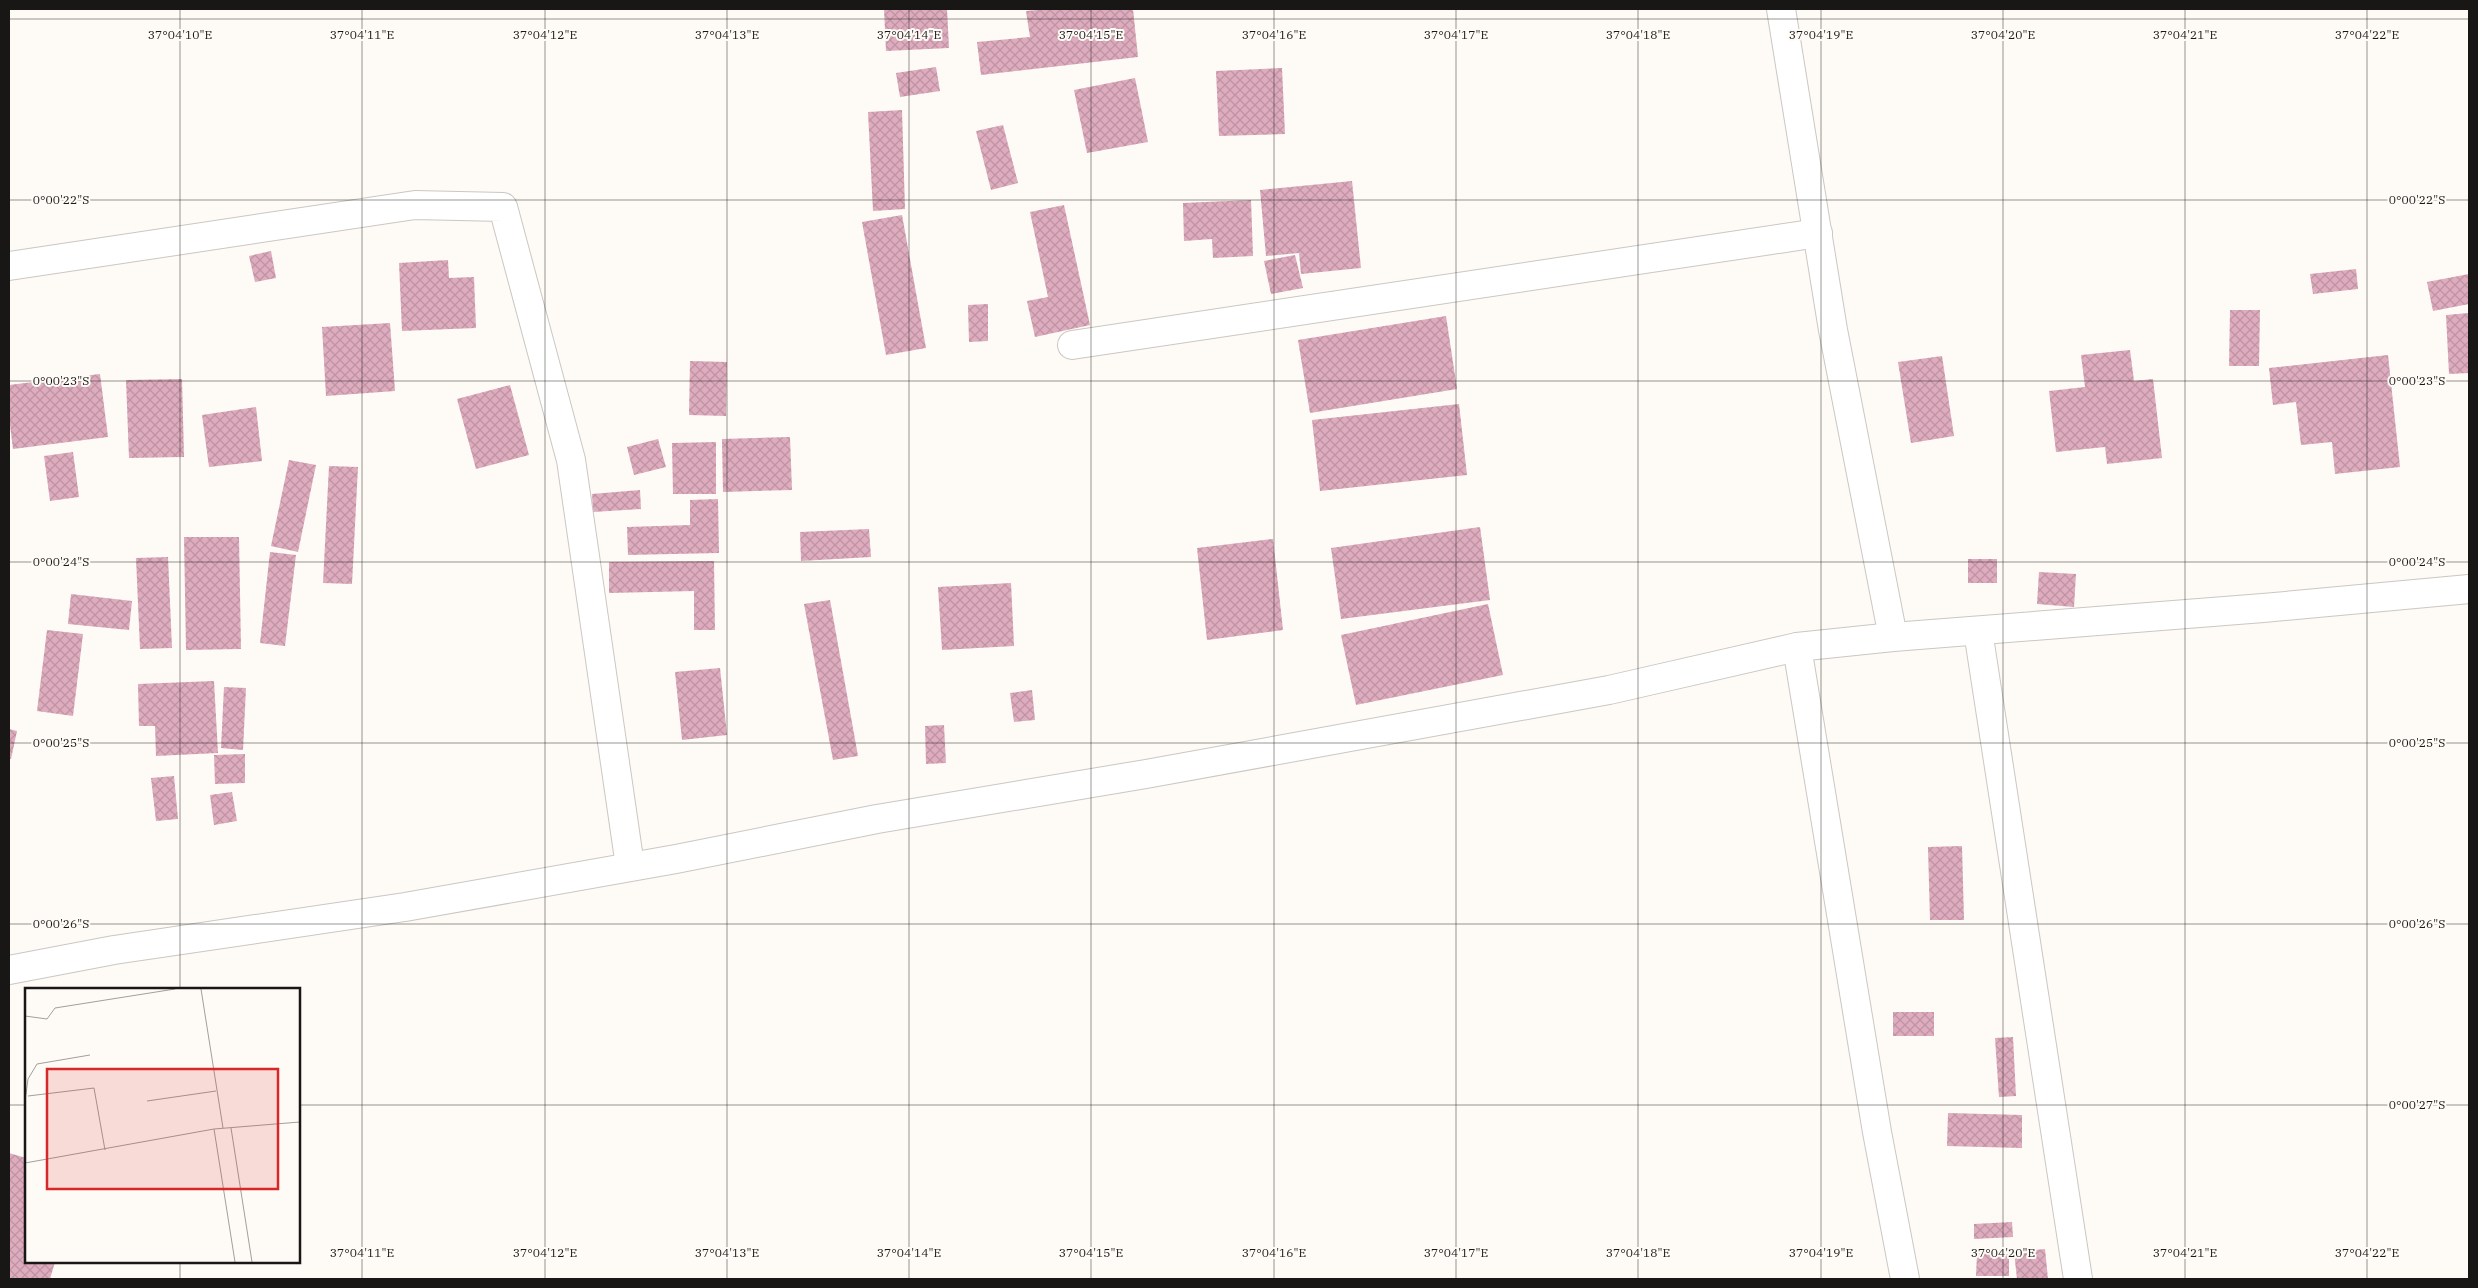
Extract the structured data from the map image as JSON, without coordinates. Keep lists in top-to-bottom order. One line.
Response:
{"coordinates":["37°04'10\"E","37°04'11\"E","37°04'12\"E","37°04'13\"E","37°04'14\"E","37°04'15\"E","37°04'16\"E","37°04'17\"E","37°04'18\"E","37°04'19\"E","37°04'20\"E","37°04'21\"E","37°04'22\"E","0°00'22\"S","0°00'23\"S","0°00'24\"S","0°00'25\"S","0°00'26\"S","0°00'27\"S"]}
